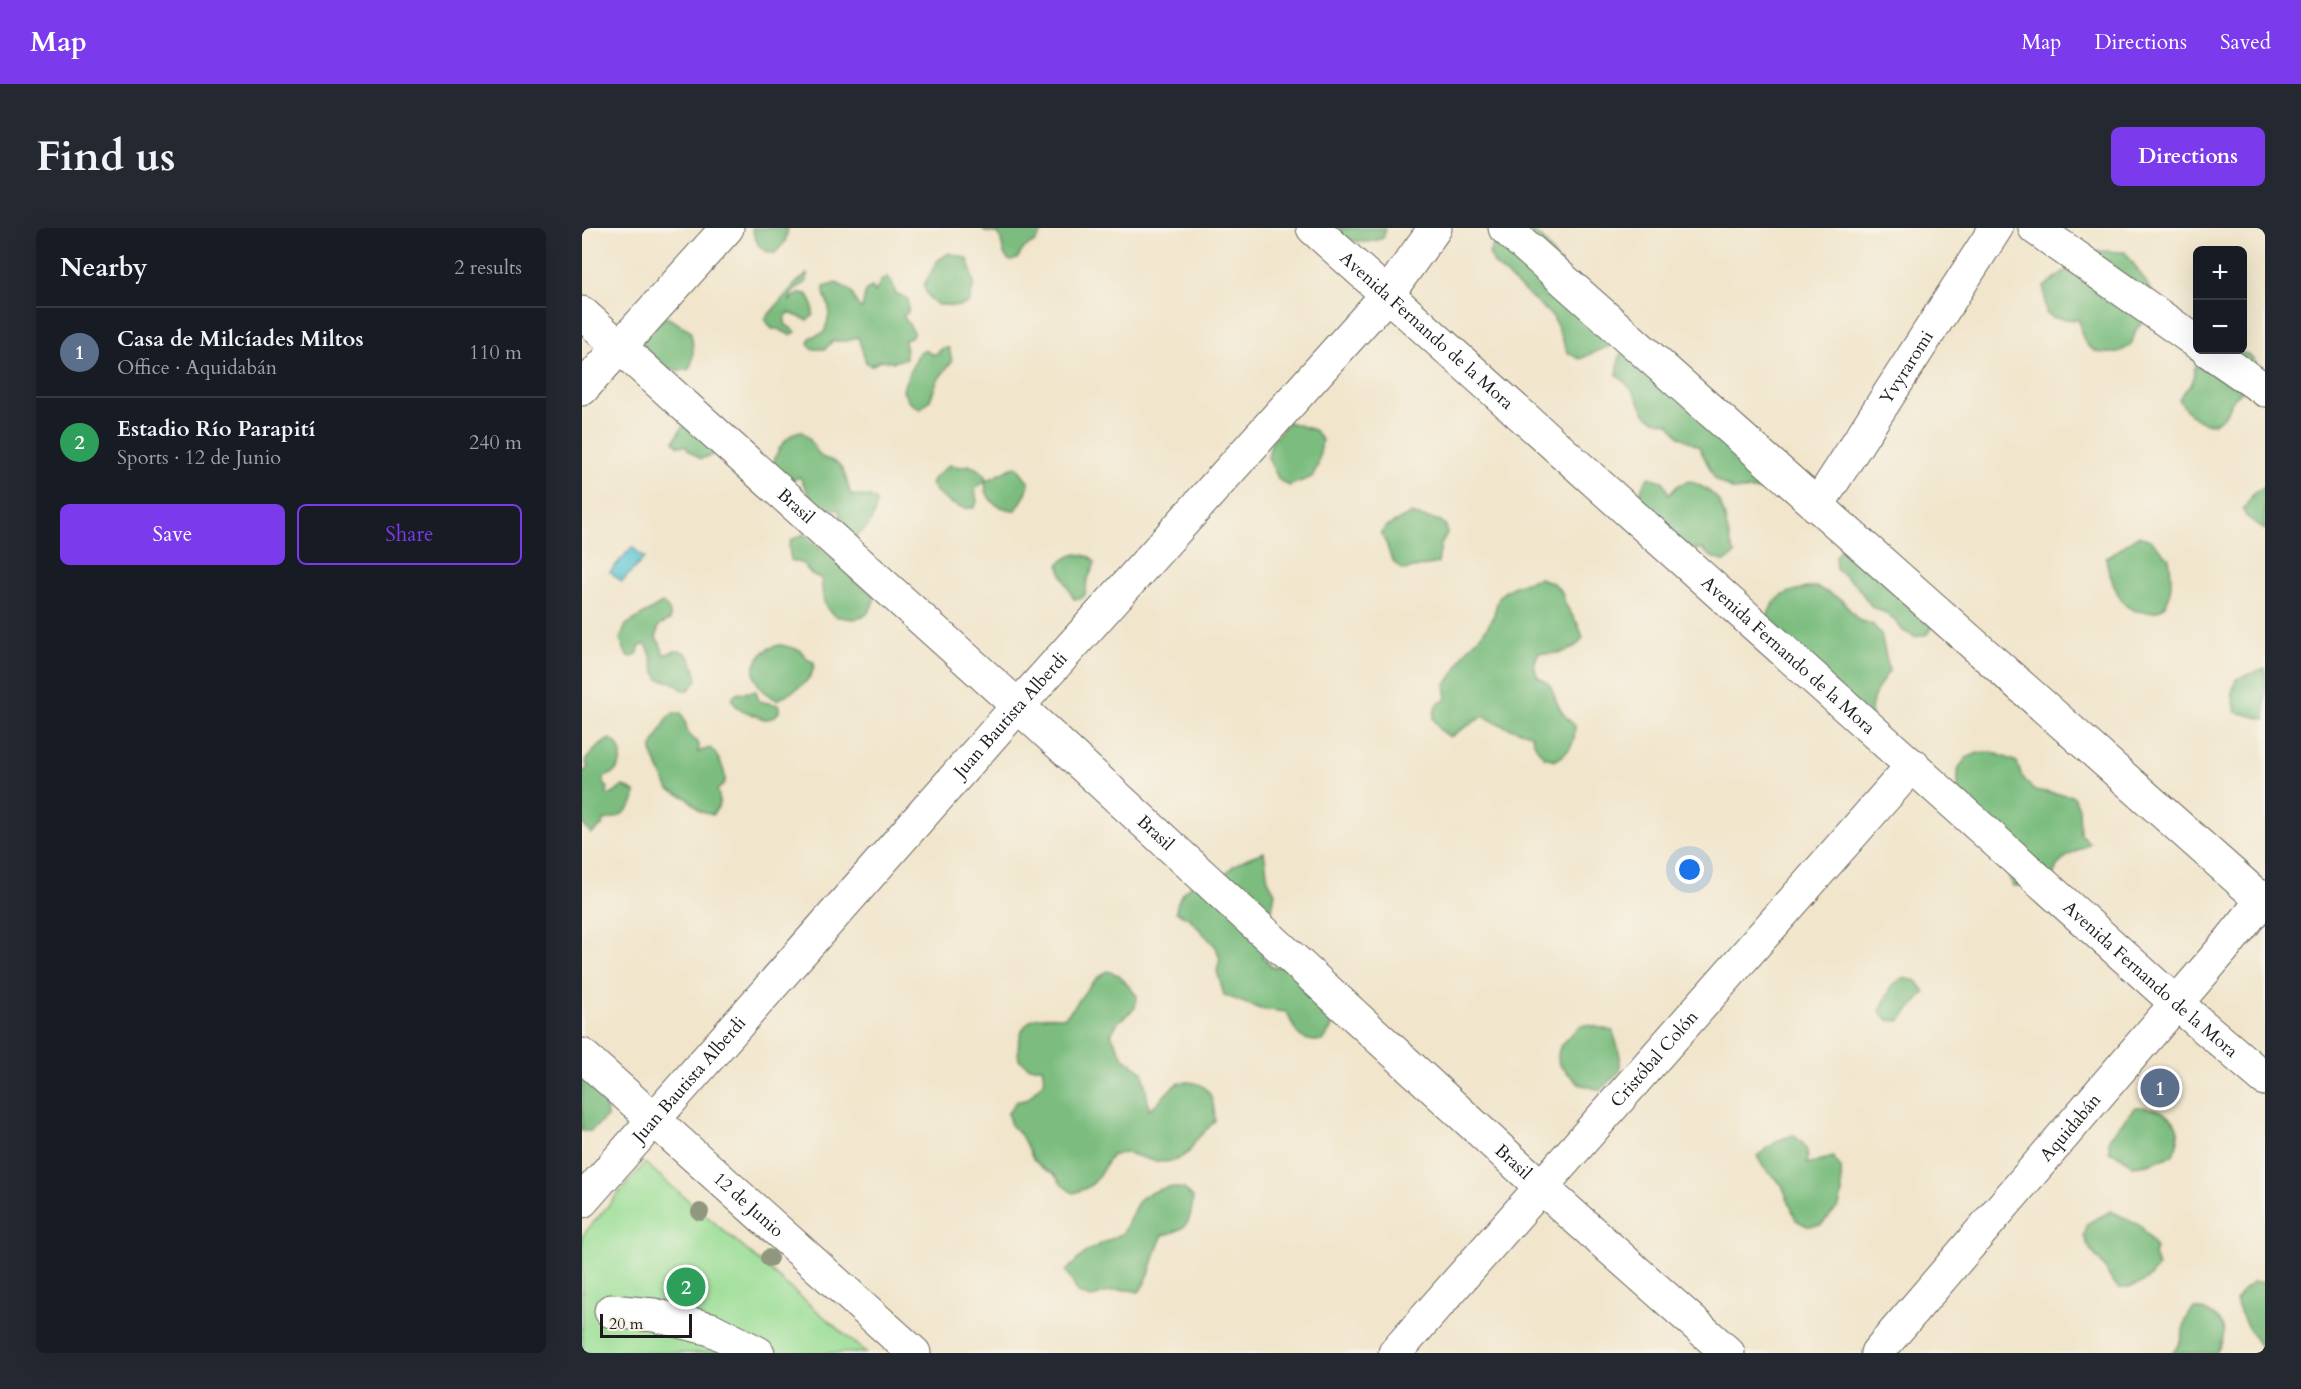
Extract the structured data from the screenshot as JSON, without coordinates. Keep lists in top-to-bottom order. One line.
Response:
{"streets":{"street":["Avenida Fernando de la Mora","Yvyraromi","Brasil","Juan Bautista Alberdi","Cristóbal Colón","Aquidabán","12 de Junio"]},"crossings":[["Avenida Fernando de la Mora","Juan Bautista Alberdi"],["Avenida Fernando de la Mora","Cristóbal Colón"],["Avenida Fernando de la Mora","Aquidabán"],["Brasil","Juan Bautista Alberdi"],["Brasil","Cristóbal Colón"],["Juan Bautista Alberdi","12 de Junio"]],"scale_bar":"20 m","page":{"header":"Map","nav":["Map","Directions","Saved"],"buttons":["Directions",["Save","Share"]],"title":"Find us","heading":["Nearby","2 results"],"map_buttons":["+","−"],"list":[{"mark":"1","name":"Casa de Milcíades Miltos","note":"Office · Aquidabán","value":"110 m"},{"mark":"2","name":"Estadio Río Parapití","note":"Sports · 12 de Junio","value":"240 m"}],"pins":["1","2"],"scale":"20 m"}}
